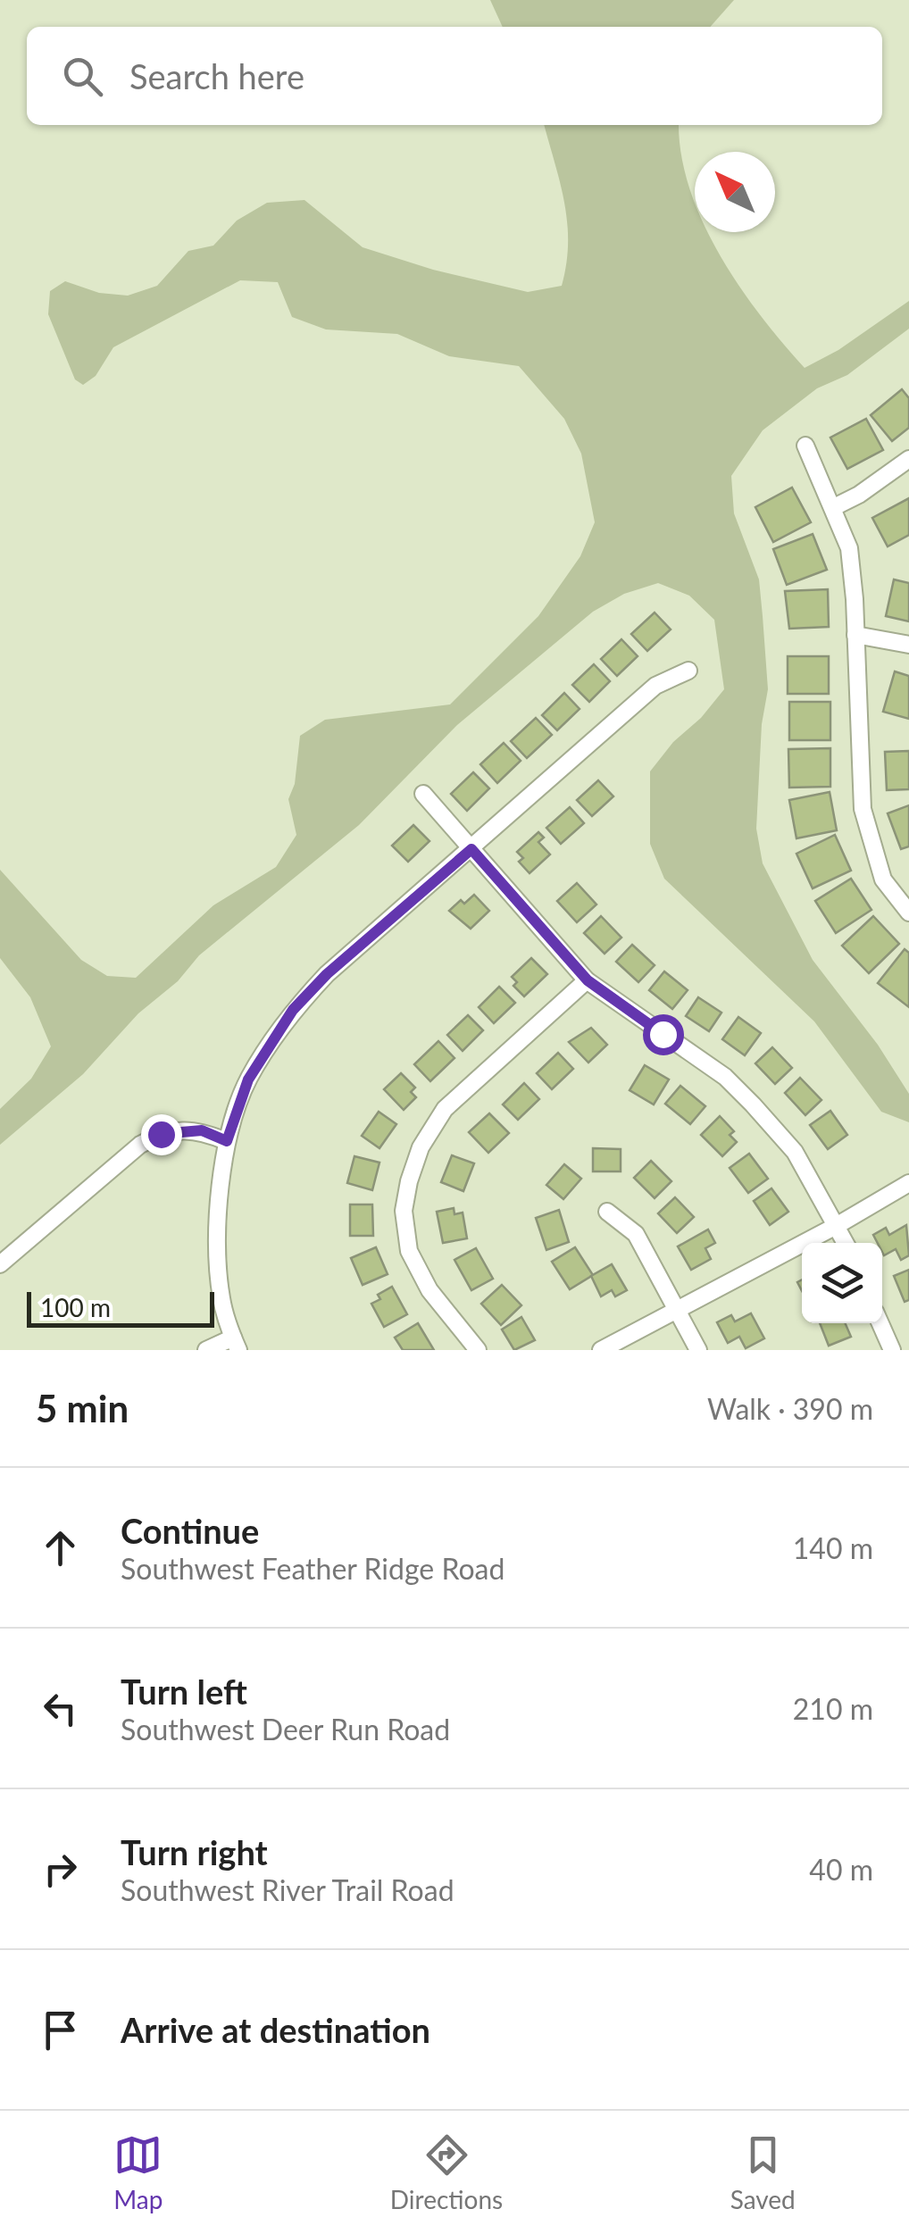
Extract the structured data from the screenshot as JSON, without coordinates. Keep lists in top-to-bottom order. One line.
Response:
{"scale_bar":"100 m","north":"top left","page":{"search":"Search here","scale":"100 m","heading":["5 min","Walk · 390 m"],"list":[["Continue","Southwest Feather Ridge Road","140 m"],["Turn left","Southwest Deer Run Road","210 m"],["Turn right","Southwest River Trail Road","40 m"],"Arrive at destination"],"nav":["Map","Directions","Saved"]}}
